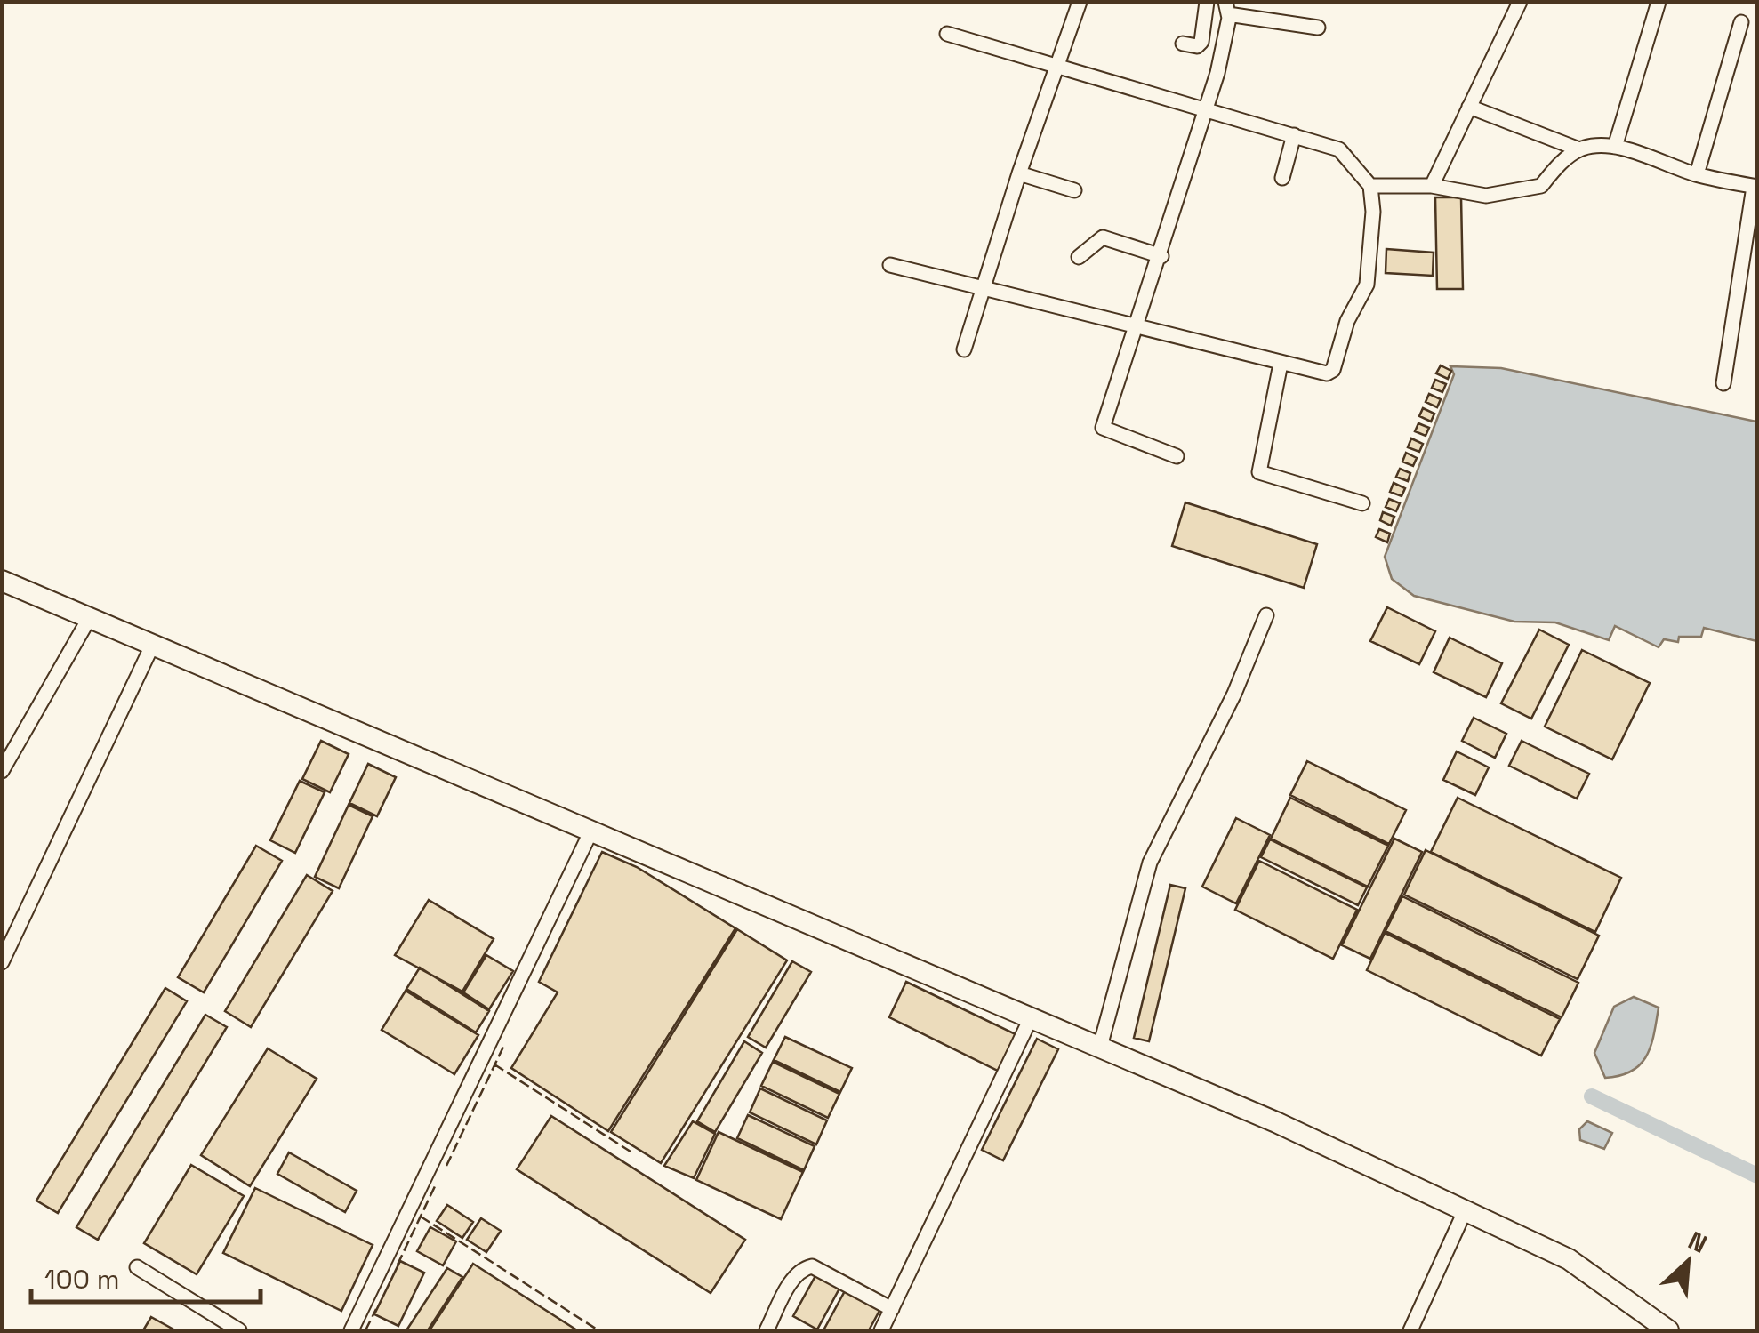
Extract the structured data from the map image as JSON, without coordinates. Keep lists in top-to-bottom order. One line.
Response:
{"scale_bar":"100 m","north":"top right"}
